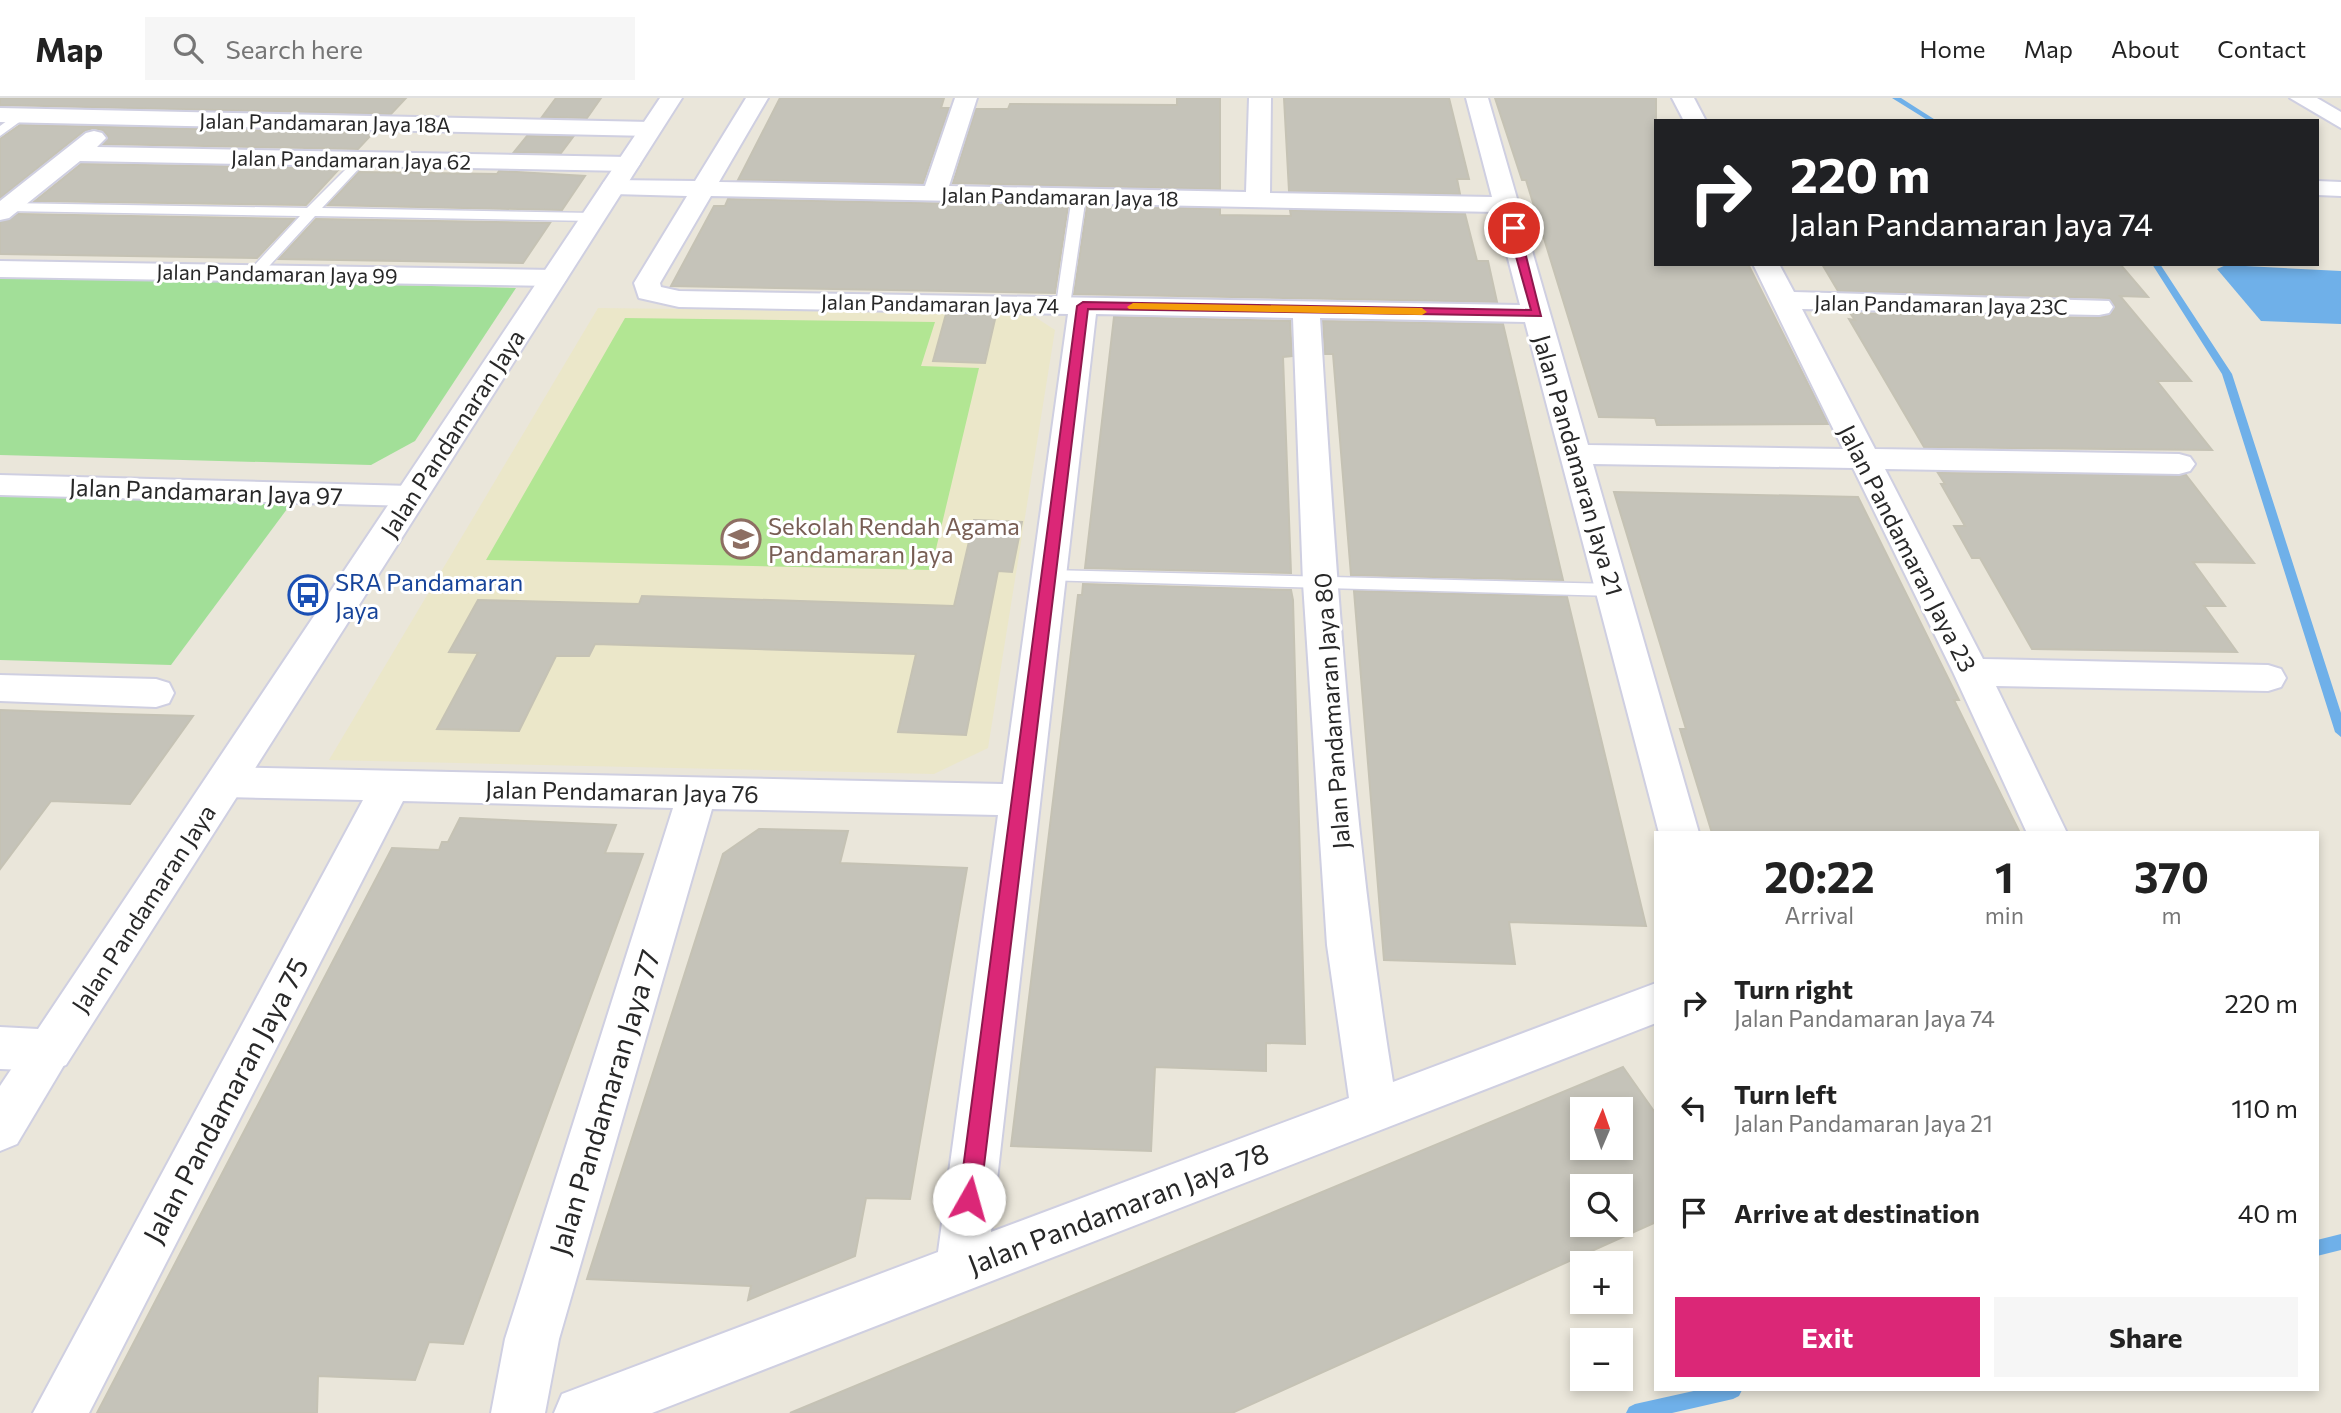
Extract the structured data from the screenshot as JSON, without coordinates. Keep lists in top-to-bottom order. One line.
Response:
{"streets":{"street":["Jalan Pandamaran Jaya 18A","Jalan Pandamaran Jaya 62","Jalan Pandamaran Jaya 18","Jalan Pandamaran Jaya 99","Jalan Pandamaran Jaya 74","Jalan Pandamaran Jaya 23C","Jalan Pandamaran Jaya","Jalan Pandamaran Jaya 21","Jalan Pandamaran Jaya 97","Jalan Pandamaran Jaya 23","Jalan Pandamaran Jaya 80","Jalan Pendamaran Jaya 76","Jalan Pandamaran Jaya 75","Jalan Pandamaran Jaya 77","Jalan Pandamaran Jaya 78"]},"crossings":[["Jalan Pandamaran Jaya 18A","Jalan Pandamaran Jaya"],["Jalan Pandamaran Jaya 62","Jalan Pandamaran Jaya 18"],["Jalan Pandamaran Jaya 62","Jalan Pandamaran Jaya"],["Jalan Pandamaran Jaya 18","Jalan Pandamaran Jaya 74"],["Jalan Pandamaran Jaya 18","Jalan Pandamaran Jaya"],["Jalan Pandamaran Jaya 18","Jalan Pandamaran Jaya 21"],["Jalan Pandamaran Jaya 99","Jalan Pandamaran Jaya"],["Jalan Pandamaran Jaya 74","Jalan Pandamaran Jaya 21"],["Jalan Pandamaran Jaya 74","Jalan Pandamaran Jaya 80"],["Jalan Pandamaran Jaya 23C","Jalan Pandamaran Jaya 23"],["Jalan Pandamaran Jaya","Jalan Pandamaran Jaya 97"],["Jalan Pandamaran Jaya","Jalan Pendamaran Jaya 76"],["Jalan Pandamaran Jaya 80","Jalan Pandamaran Jaya 78"],["Jalan Pendamaran Jaya 76","Jalan Pandamaran Jaya 75"],["Jalan Pendamaran Jaya 76","Jalan Pandamaran Jaya 77"]],"places":{"school or university":["Sekolah Rendah Agama Pandamaran Jaya"],"bus stop":["SRA Pandamaran Jaya"]},"north":"top","page":{"header":"Map","search":"Search here","nav":["Home","Map","About","Contact"],"turn":["220 m","Jalan Pandamaran Jaya 74"],"eta":["20:22","Arrival","1","min","370","m"],"list":[{"name":"Turn right","note":"Jalan Pandamaran Jaya 74","value":"220 m"},{"name":"Turn left","note":"Jalan Pandamaran Jaya 21","value":"110 m"},{"name":"Arrive at destination","value":"40 m"}],"map_buttons":["+","−"],"buttons":["Exit","Share"]}}
